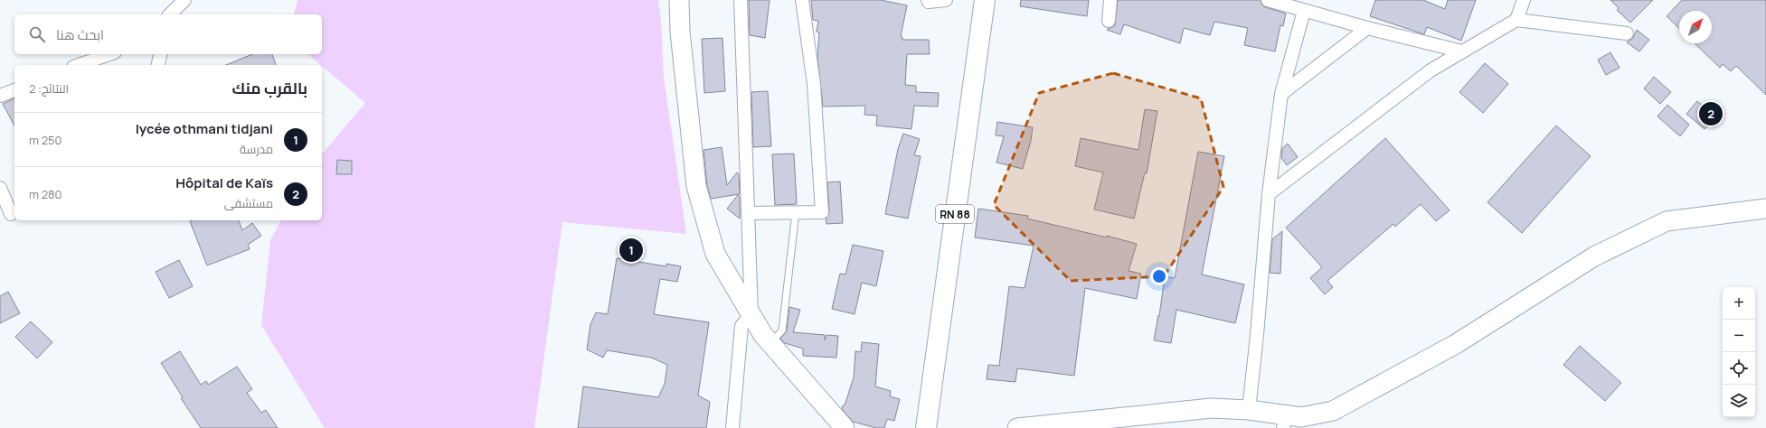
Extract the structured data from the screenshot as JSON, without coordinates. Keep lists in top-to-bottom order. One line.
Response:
{"streets":{"main road":["RN 88"]},"north":"top right","page":{"search":"ابحث هنا","heading":["بالقرب منك","النتائج: 2"],"pins":["2","1"],"list":[{"mark":"1","name":"lycée othmani tidjani","note":"مدرسة","value":"250 m"},{"mark":"2","name":"Hôpital de Kaïs","note":"مستشفى","value":"280 m"}],"map_buttons":["+","−"]}}
